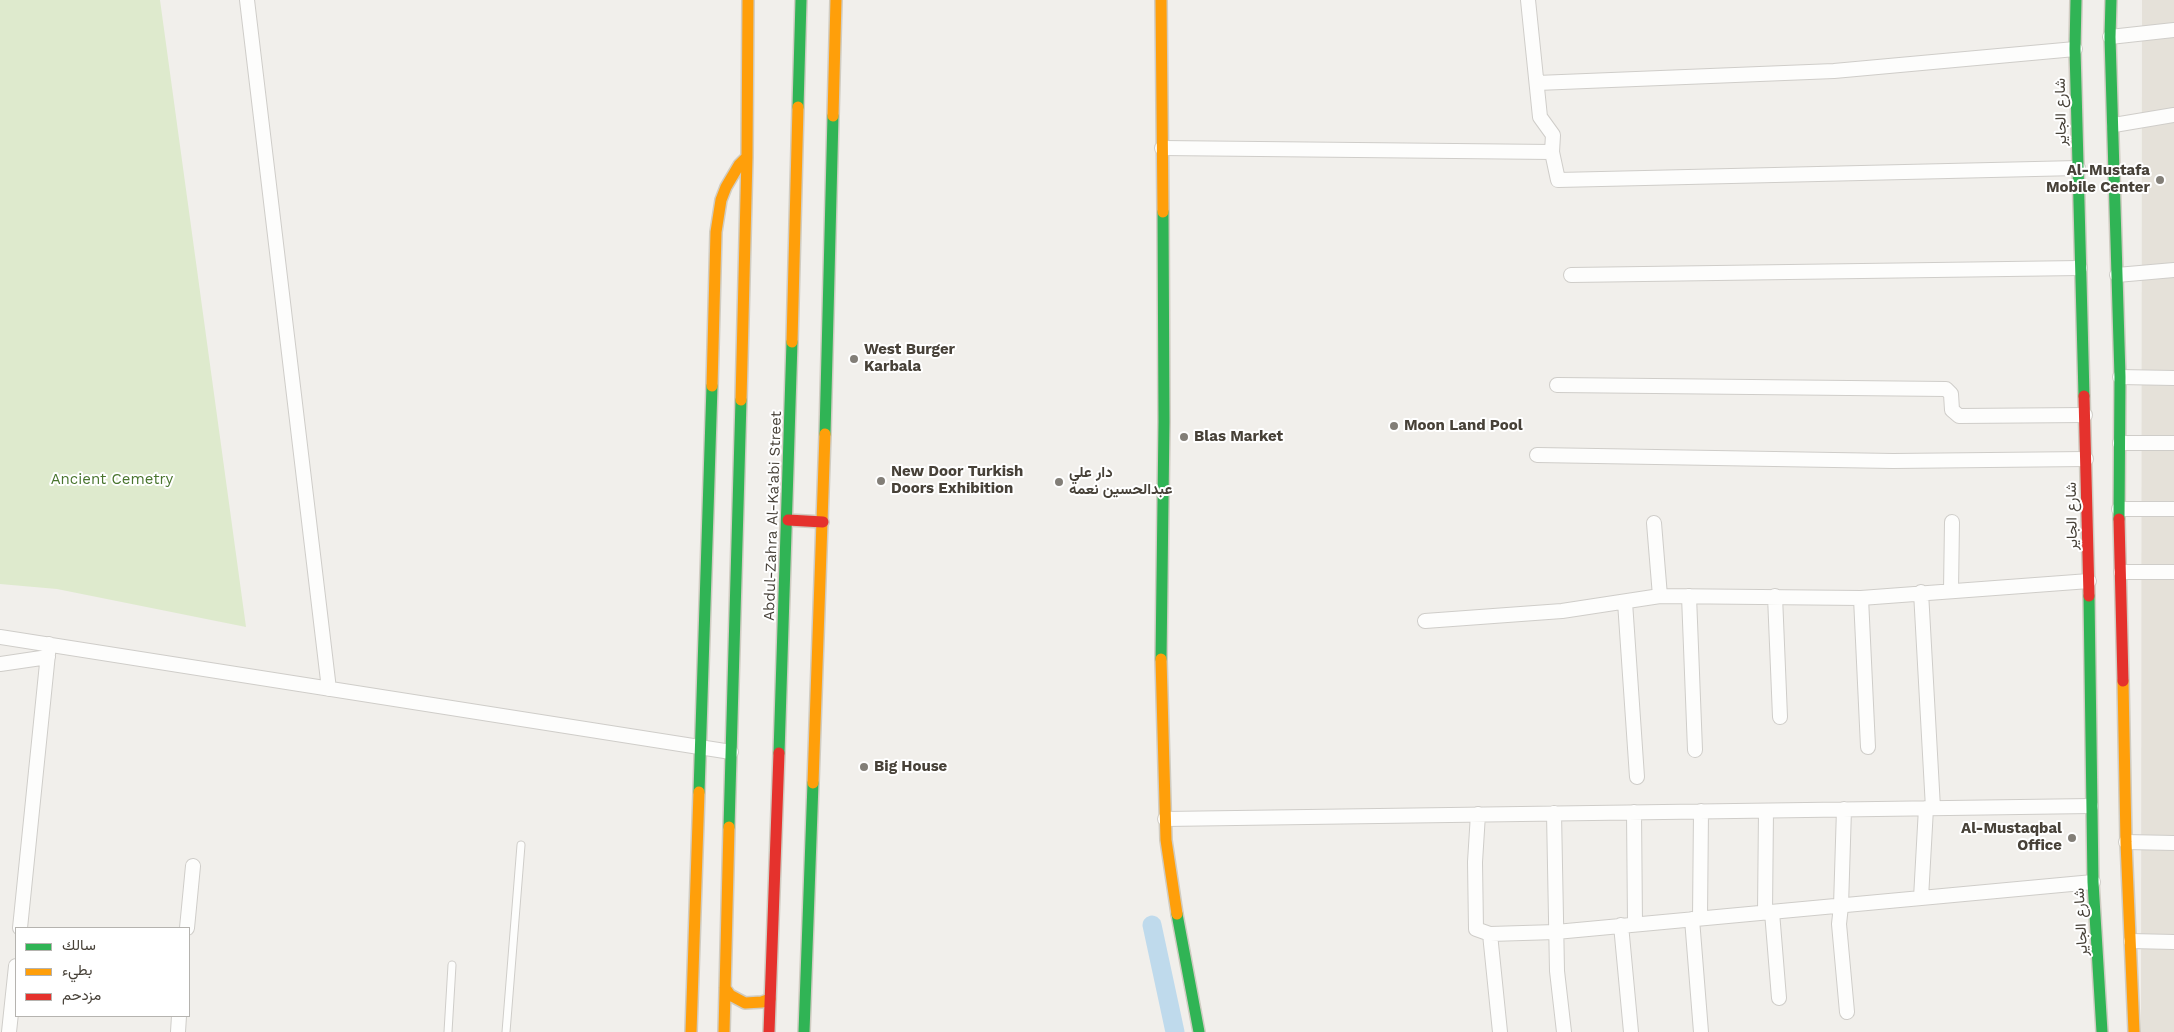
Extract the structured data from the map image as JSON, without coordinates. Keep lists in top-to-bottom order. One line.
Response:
{"streets":{"street":["شارع الجاير","Abdul-Zahra Al-Ka'abi Street"]},"parks":["Ancient Cemetry"],"places":["Al-Mustafa Mobile Center","West Burger Karbala","Moon Land Pool","Blas Market","New Door Turkish Doors Exhibition","دار علي عبدالحسين نعمه","Big House","Al-Mustaqbal Office"],"legend":["سالك","بطيء","مزدحم"]}
